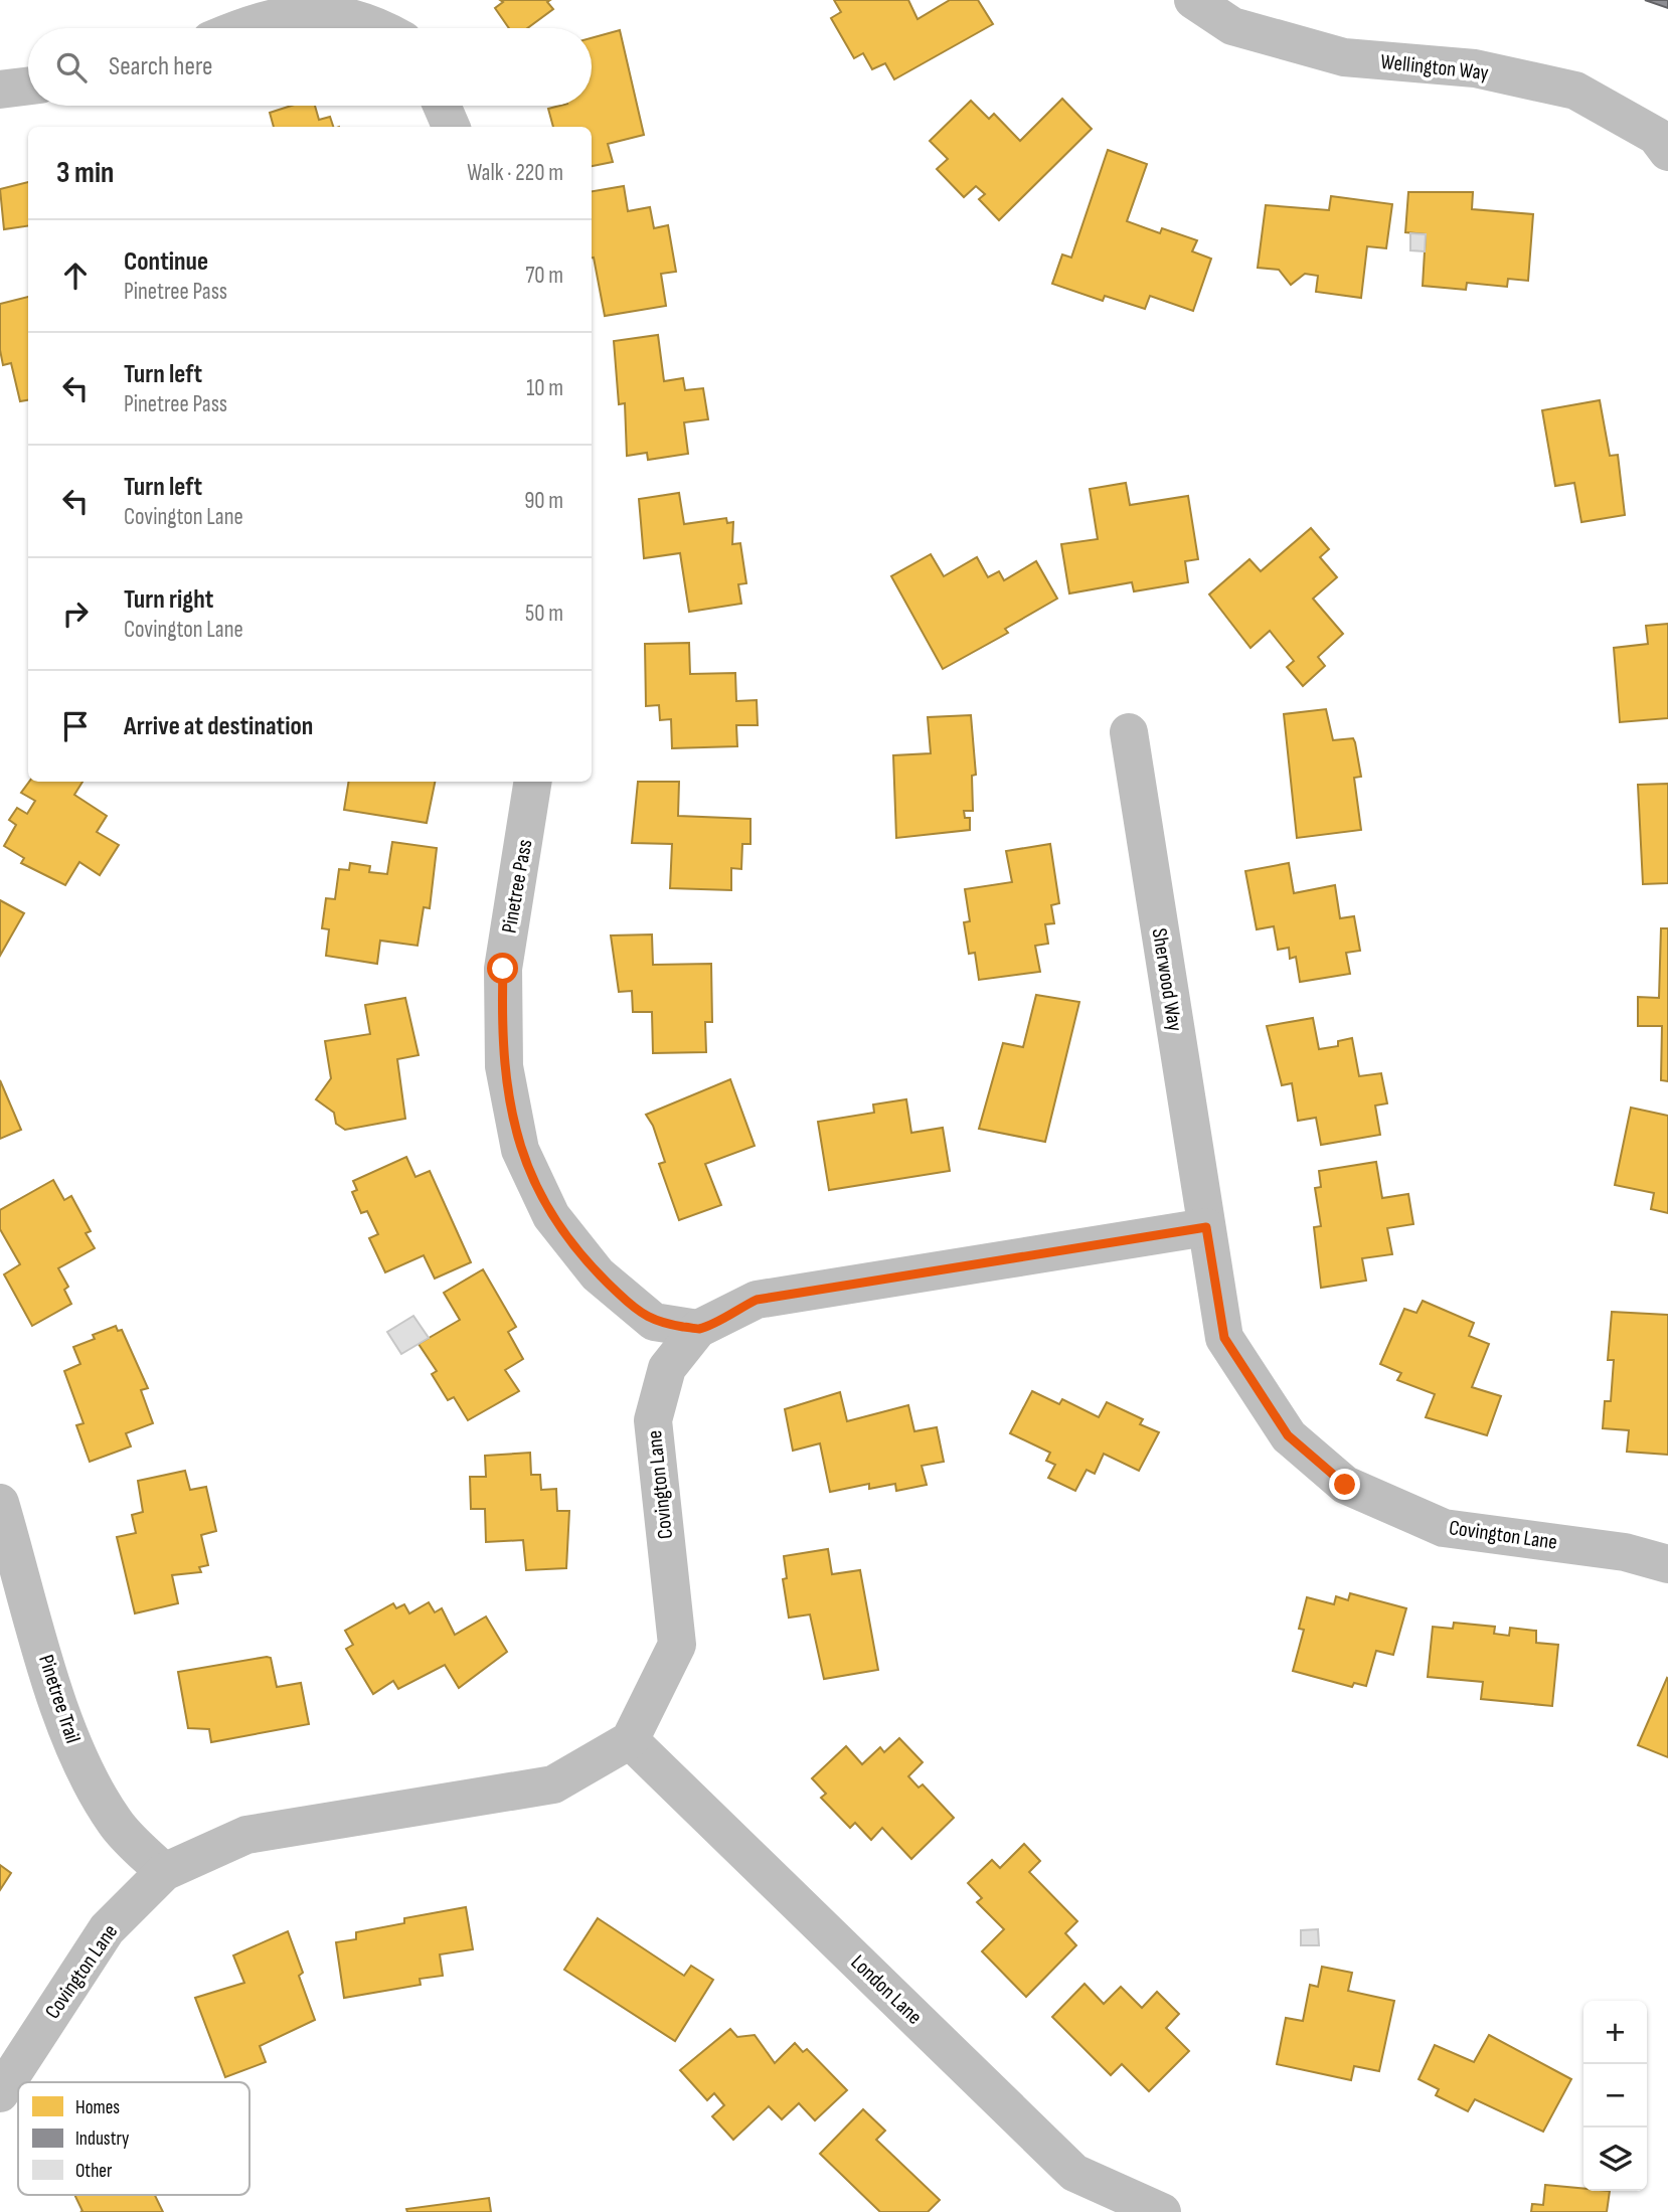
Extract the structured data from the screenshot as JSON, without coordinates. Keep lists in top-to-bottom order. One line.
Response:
{"streets":{"street":["Wellington Way","Pinetree Pass","Sherwood Way","Covington Lane","Pinetree Trail","London Lane"]},"crossings":[["Pinetree Pass","Covington Lane"],["Sherwood Way","Covington Lane"],["Covington Lane","Pinetree Trail"],["Covington Lane","London Lane"]],"legend":["Homes","Industry","Other"],"page":{"search":"Search here","heading":["3 min","Walk · 220 m"],"list":[["Continue","Pinetree Pass","70 m"],["Turn left","Pinetree Pass","10 m"],["Turn left","Covington Lane","90 m"],["Turn right","Covington Lane","50 m"],"Arrive at destination"],"map_buttons":["+","−"]}}
